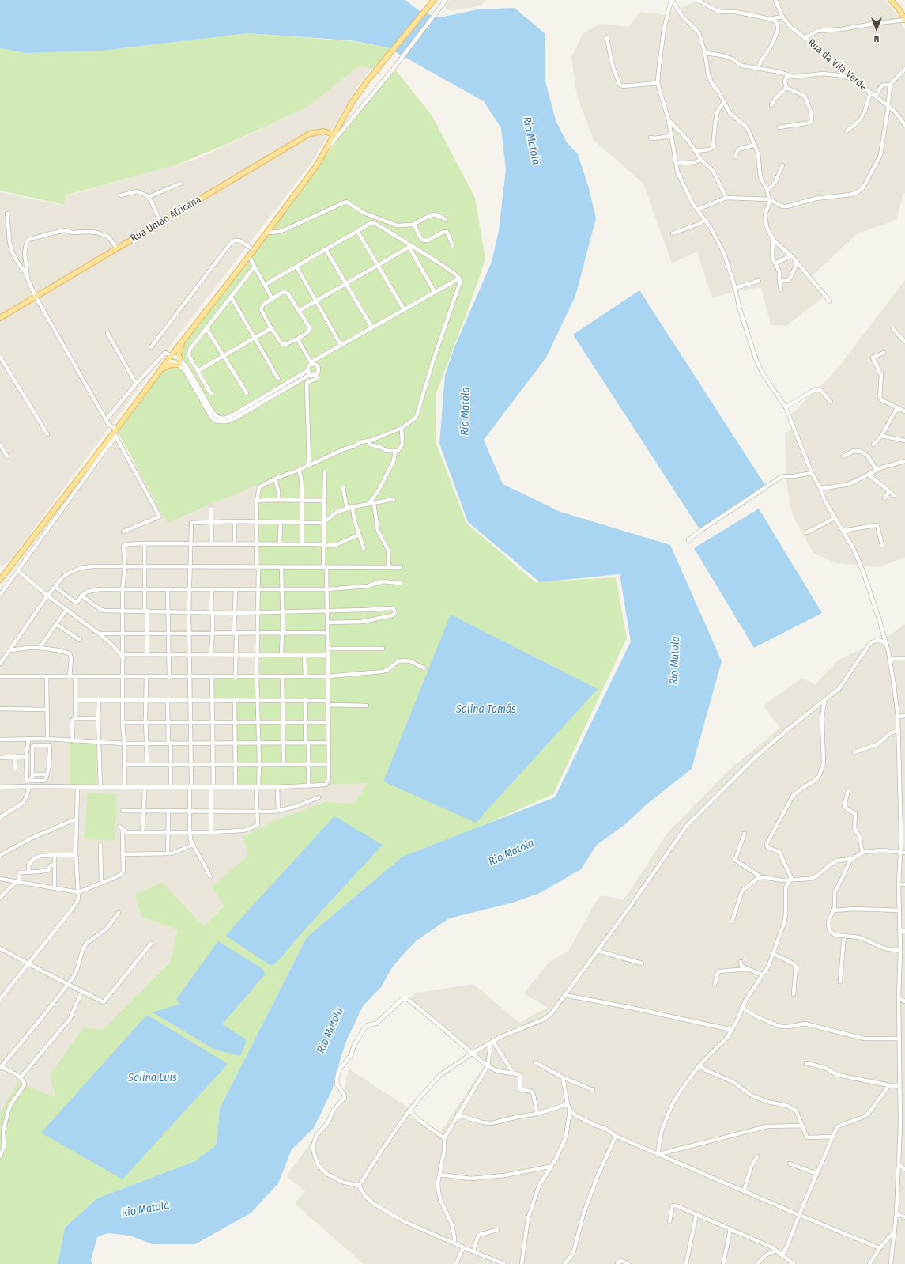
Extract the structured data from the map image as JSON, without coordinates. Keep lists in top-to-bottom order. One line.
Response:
{"streets":{"main road":["Rua Uniao Africana"],"street":["Rua da Vila Verde"]},"water":["Rio Matola","Salina Tomás","Salina Luís"],"north":"bottom"}
